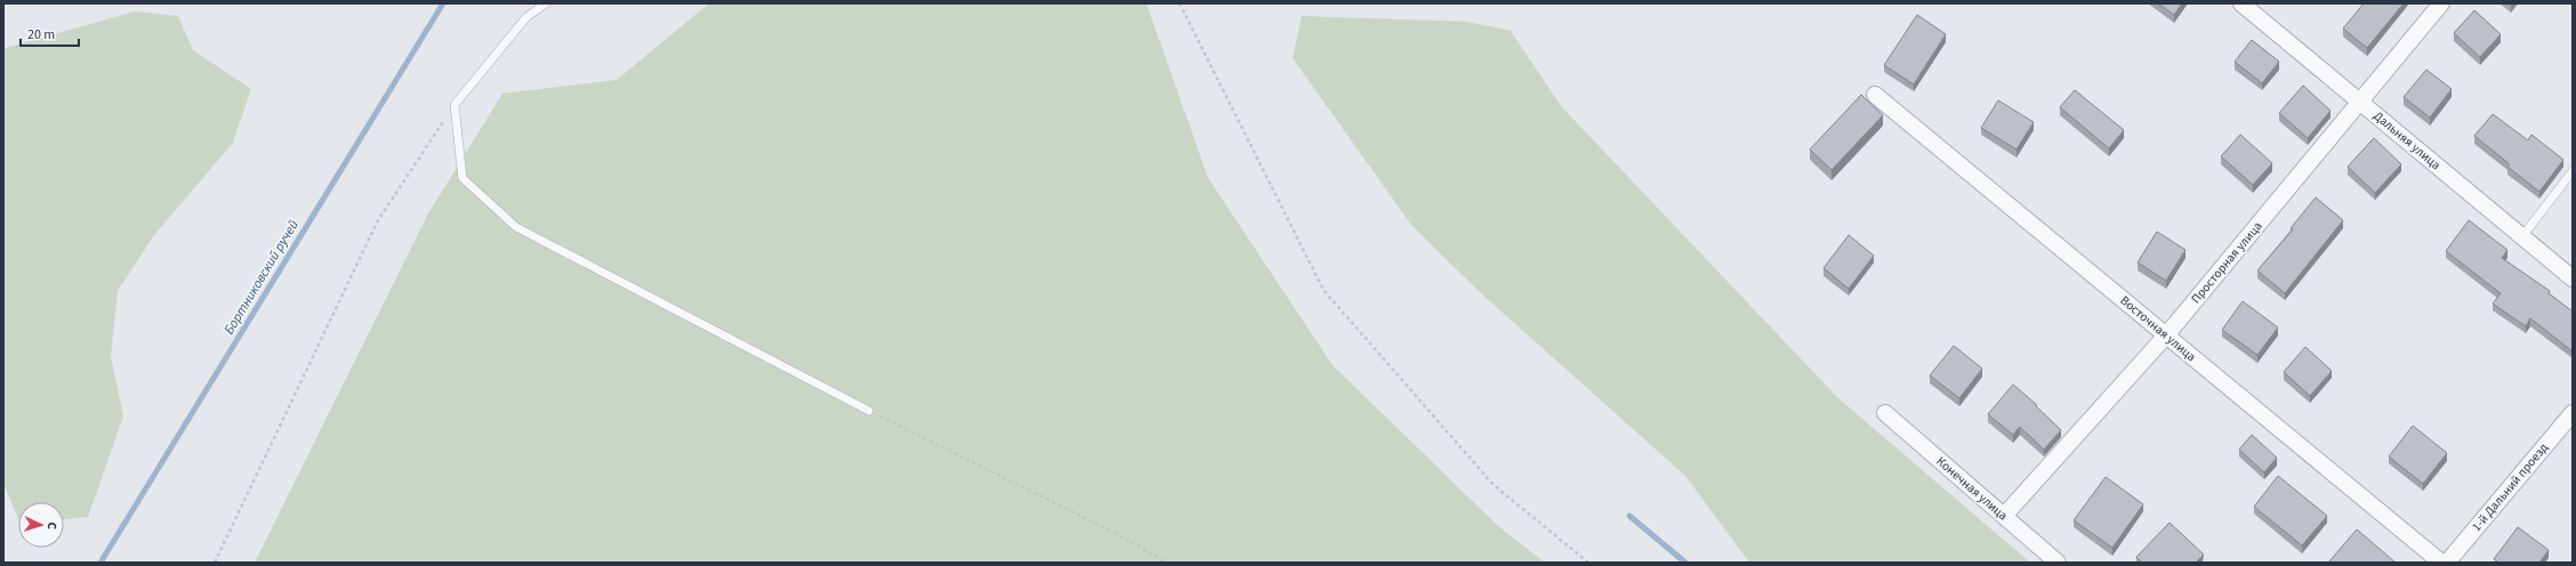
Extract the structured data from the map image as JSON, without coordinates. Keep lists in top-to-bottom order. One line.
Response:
{"streets":{"street":["Дальняя улица","Просторная улица","Восточная улица","1-й Дальний проезд","Конечная улица"]},"crossings":[["Дальняя улица","Просторная улица"],["Просторная улица","Восточная улица"],["Просторная улица","Конечная улица"]],"water":["Бортниковский ручей"],"scale_bar":"20 m","north":"right"}
